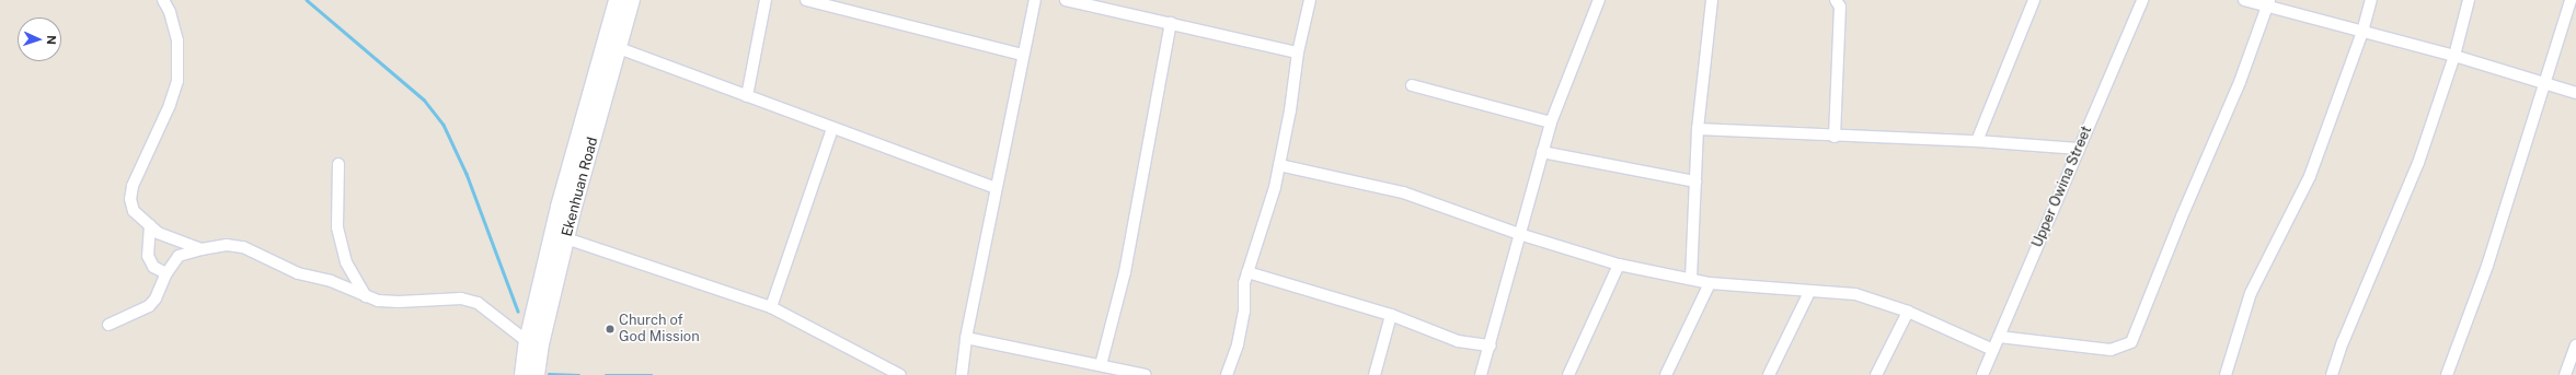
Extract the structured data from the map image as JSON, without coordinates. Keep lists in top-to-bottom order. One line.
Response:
{"streets":{"main road":["Ekenhuan Road"],"street":["Upper Owina Street"]},"places":["Church of God Mission"],"north":"right"}
